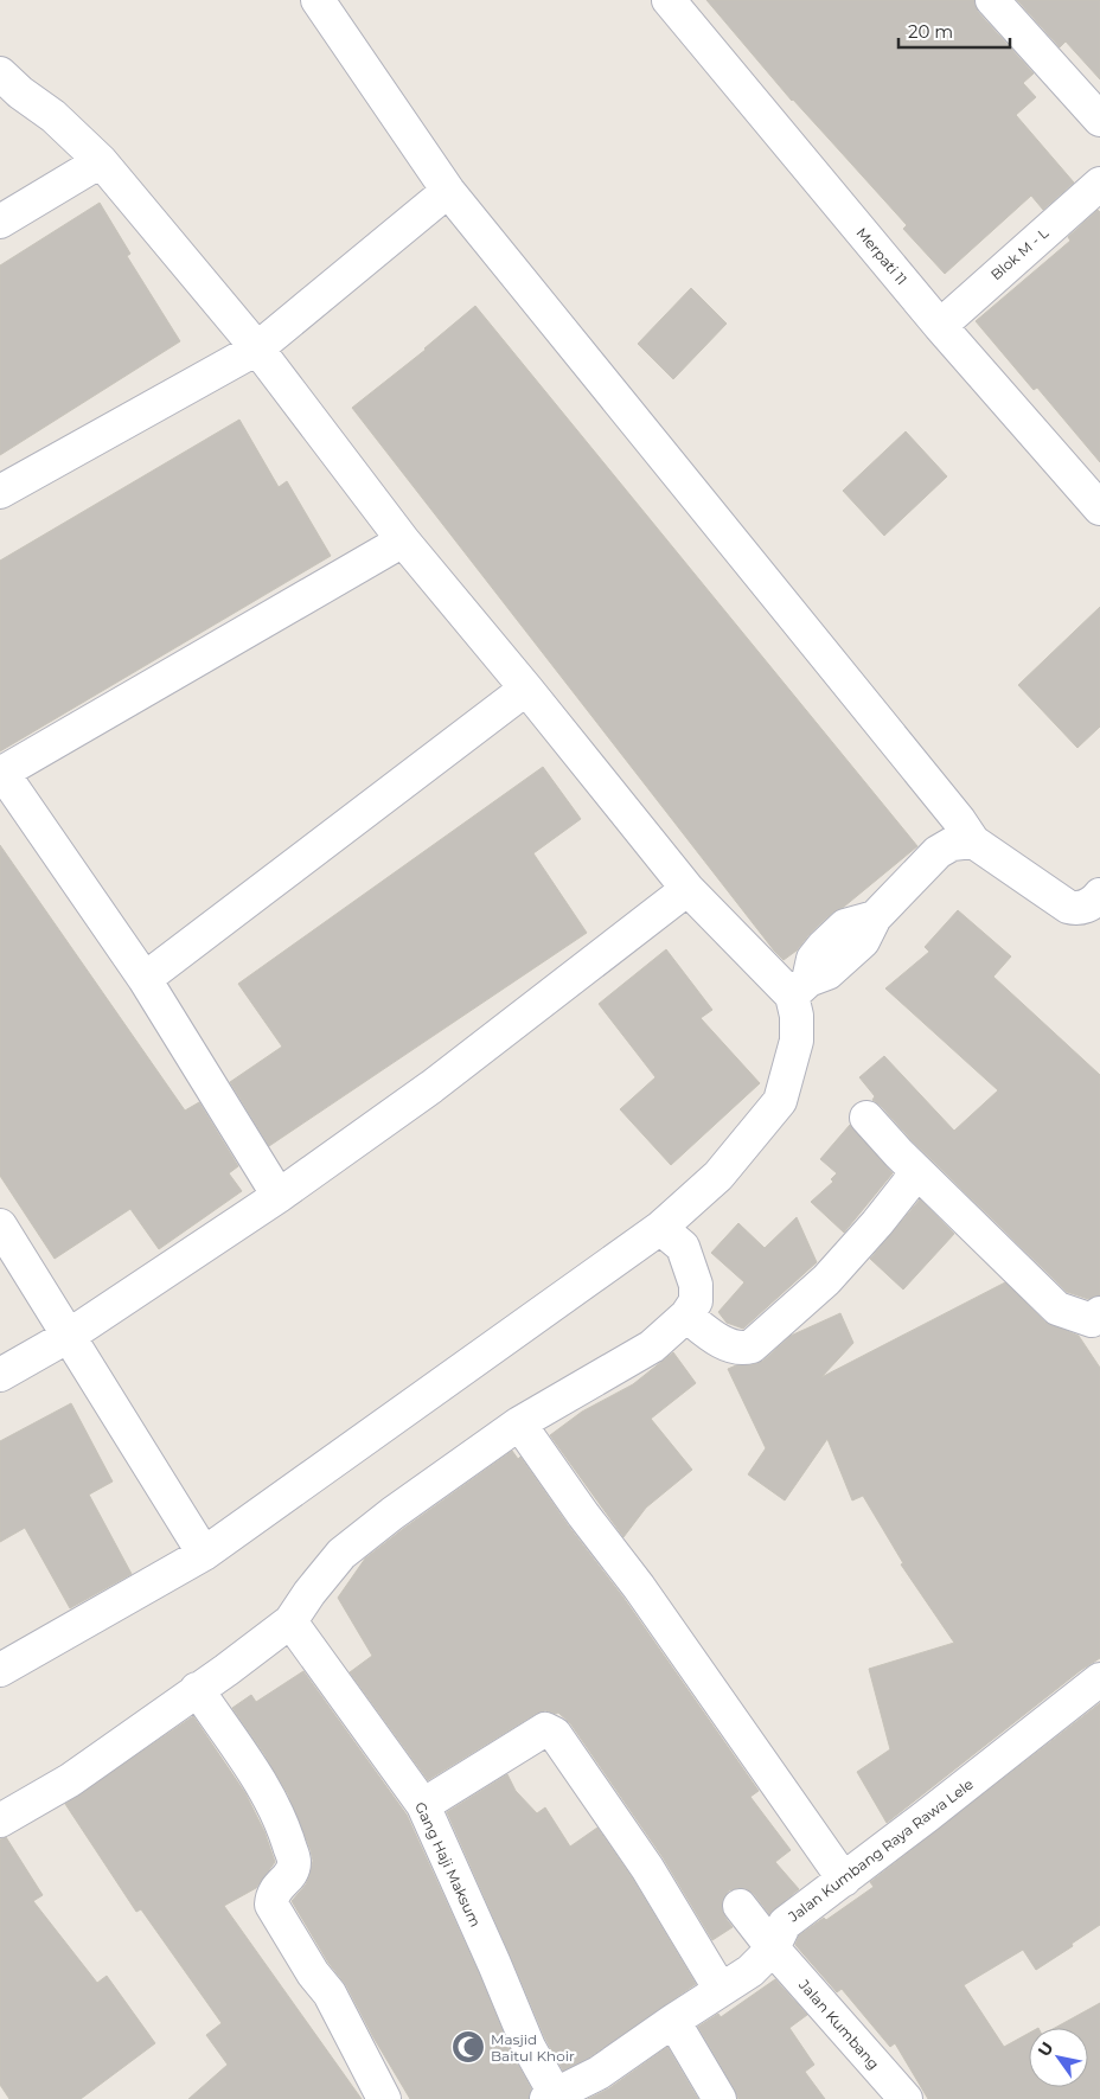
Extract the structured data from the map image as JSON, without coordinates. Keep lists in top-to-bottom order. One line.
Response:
{"streets":{"street":["Blok M - L","Merpati 11","Jalan Kumbang Raya Rawa Lele","Gang Haji Maksum","Jalan Kumbang"]},"crossings":[["Blok M - L","Merpati 11"],["Jalan Kumbang Raya Rawa Lele","Gang Haji Maksum"],["Jalan Kumbang Raya Rawa Lele","Jalan Kumbang"]],"places":{"mosque":["Masjid Baitul Khoir"]},"scale_bar":"20 m","north":"top left"}
